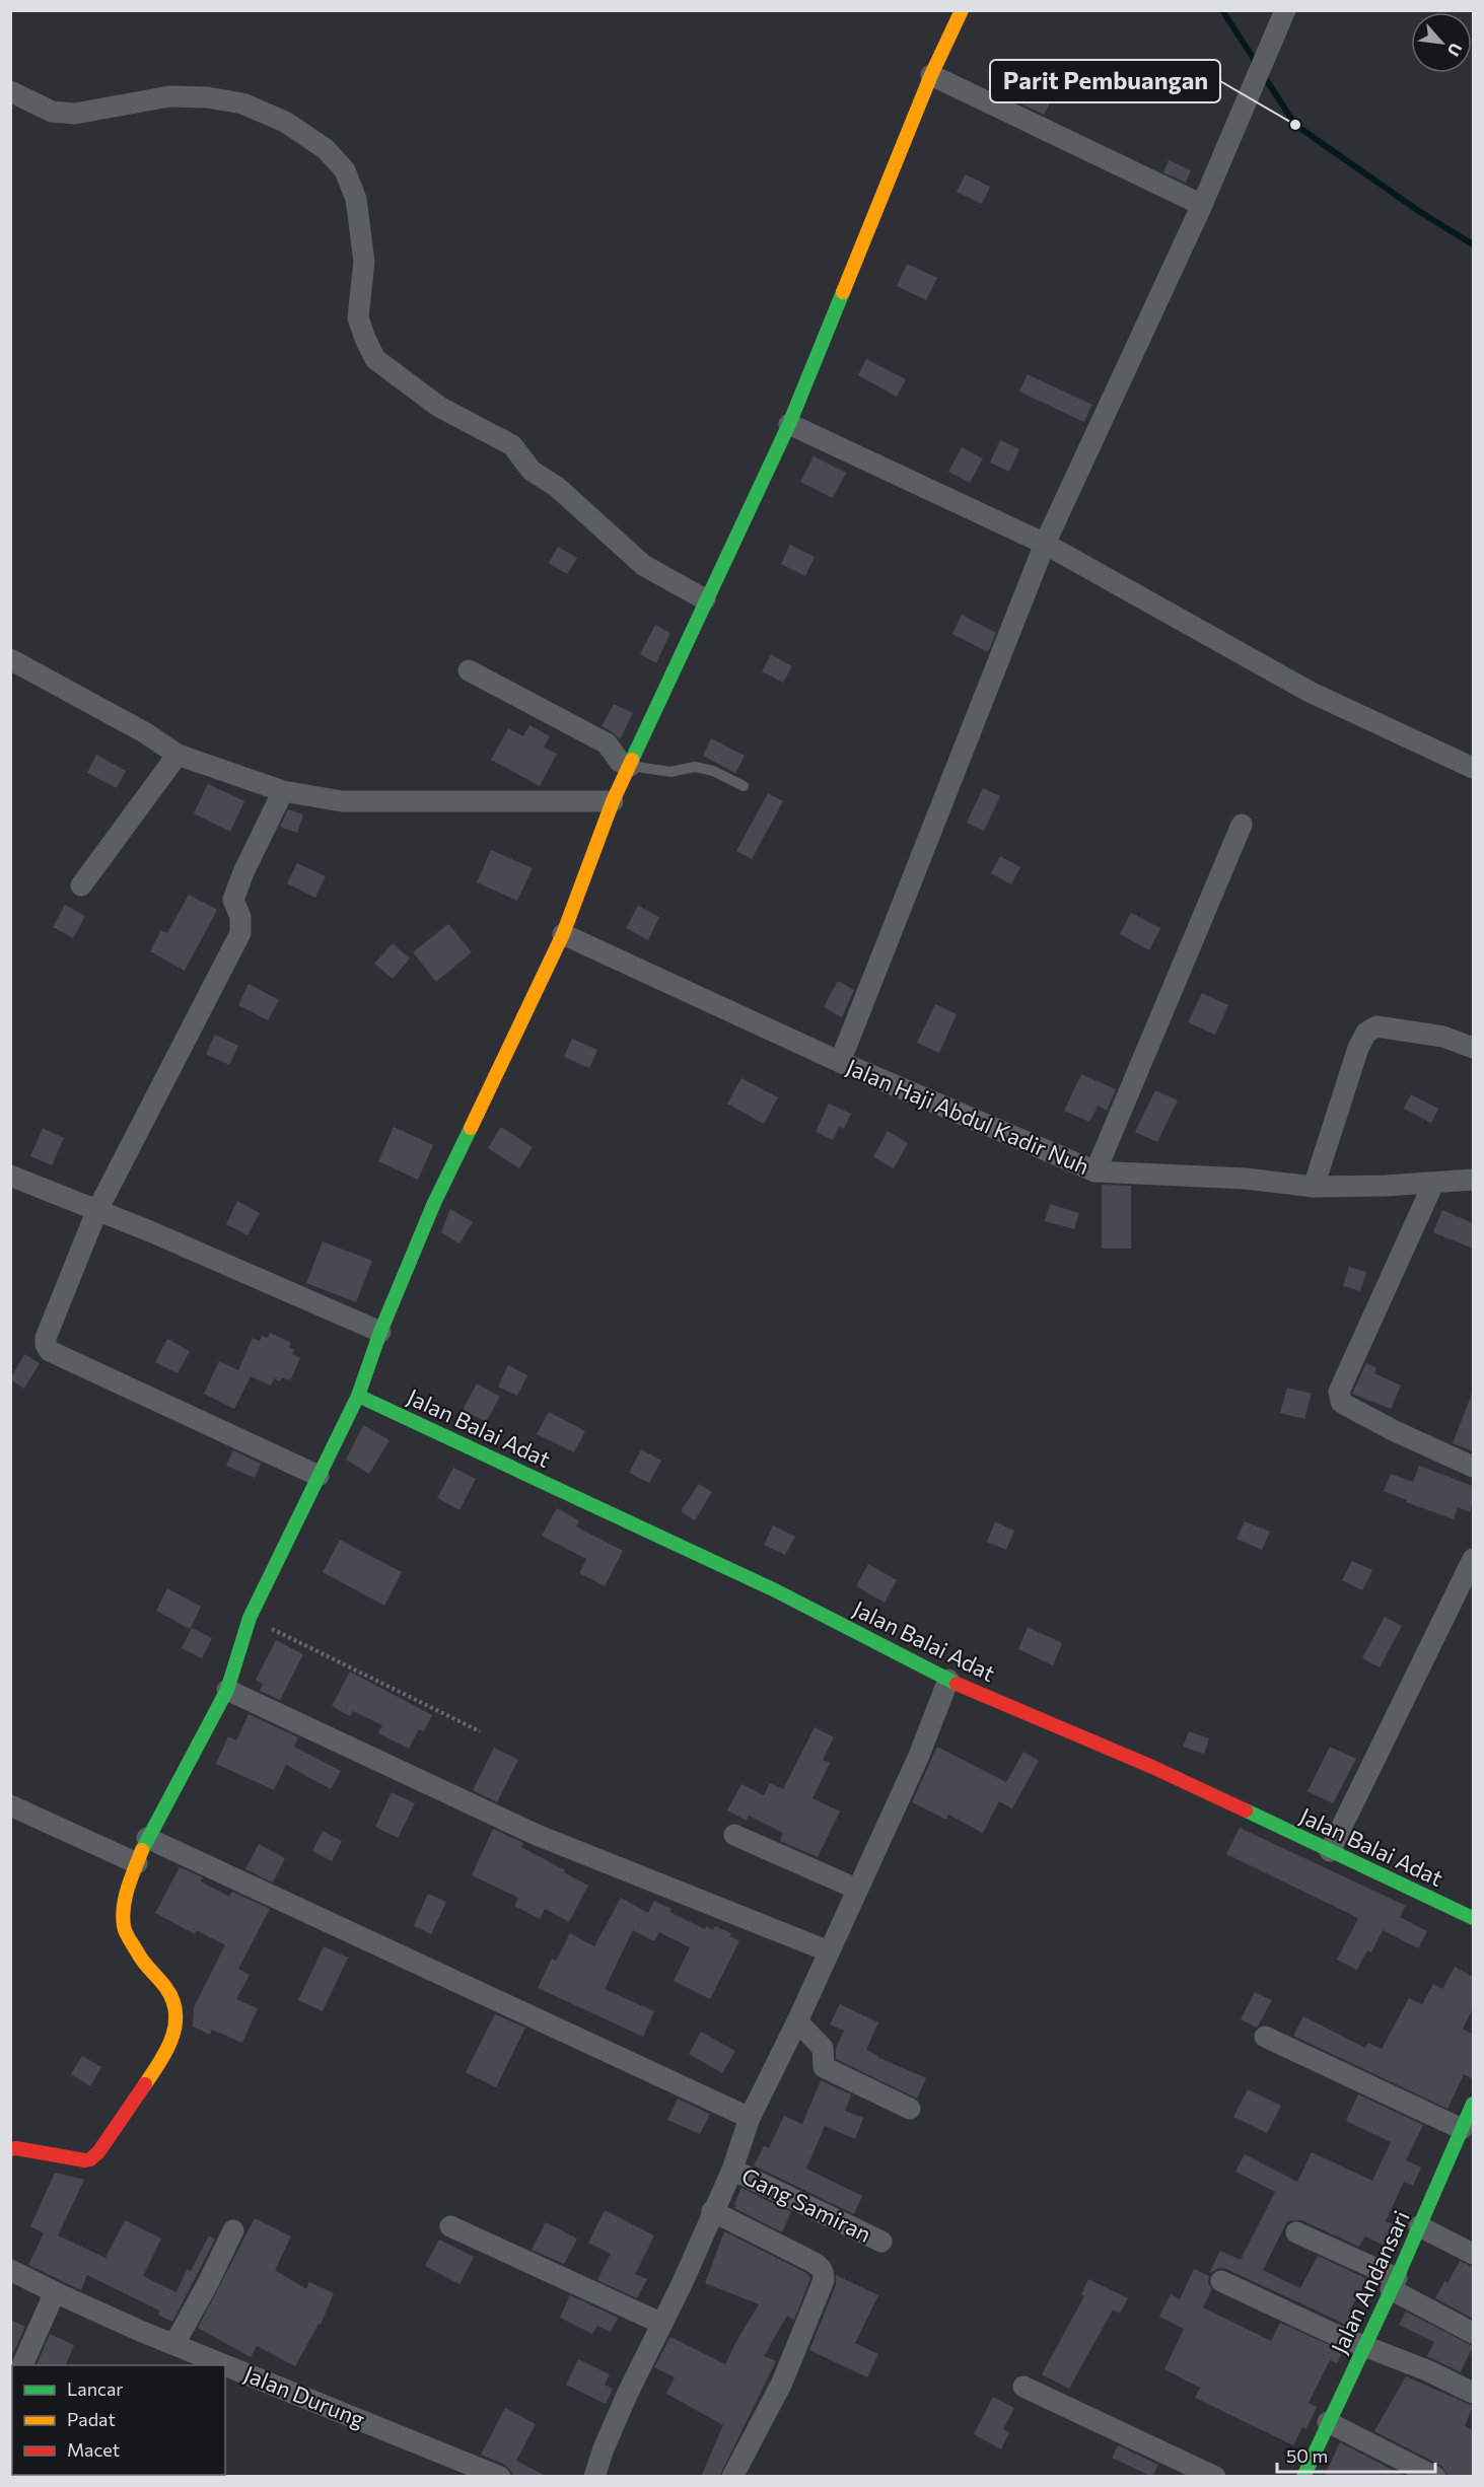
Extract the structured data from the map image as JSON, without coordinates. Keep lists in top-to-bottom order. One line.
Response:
{"streets":{"street":["Jalan Haji Abdul Kadir Nuh","Jalan Balai Adat","Gang Samiran","Jalan Andansari","Jalan Durung"]},"places":["Parit Pembuangan"],"legend":["Lancar","Padat","Macet"],"scale_bar":"50 m","north":"bottom right"}
